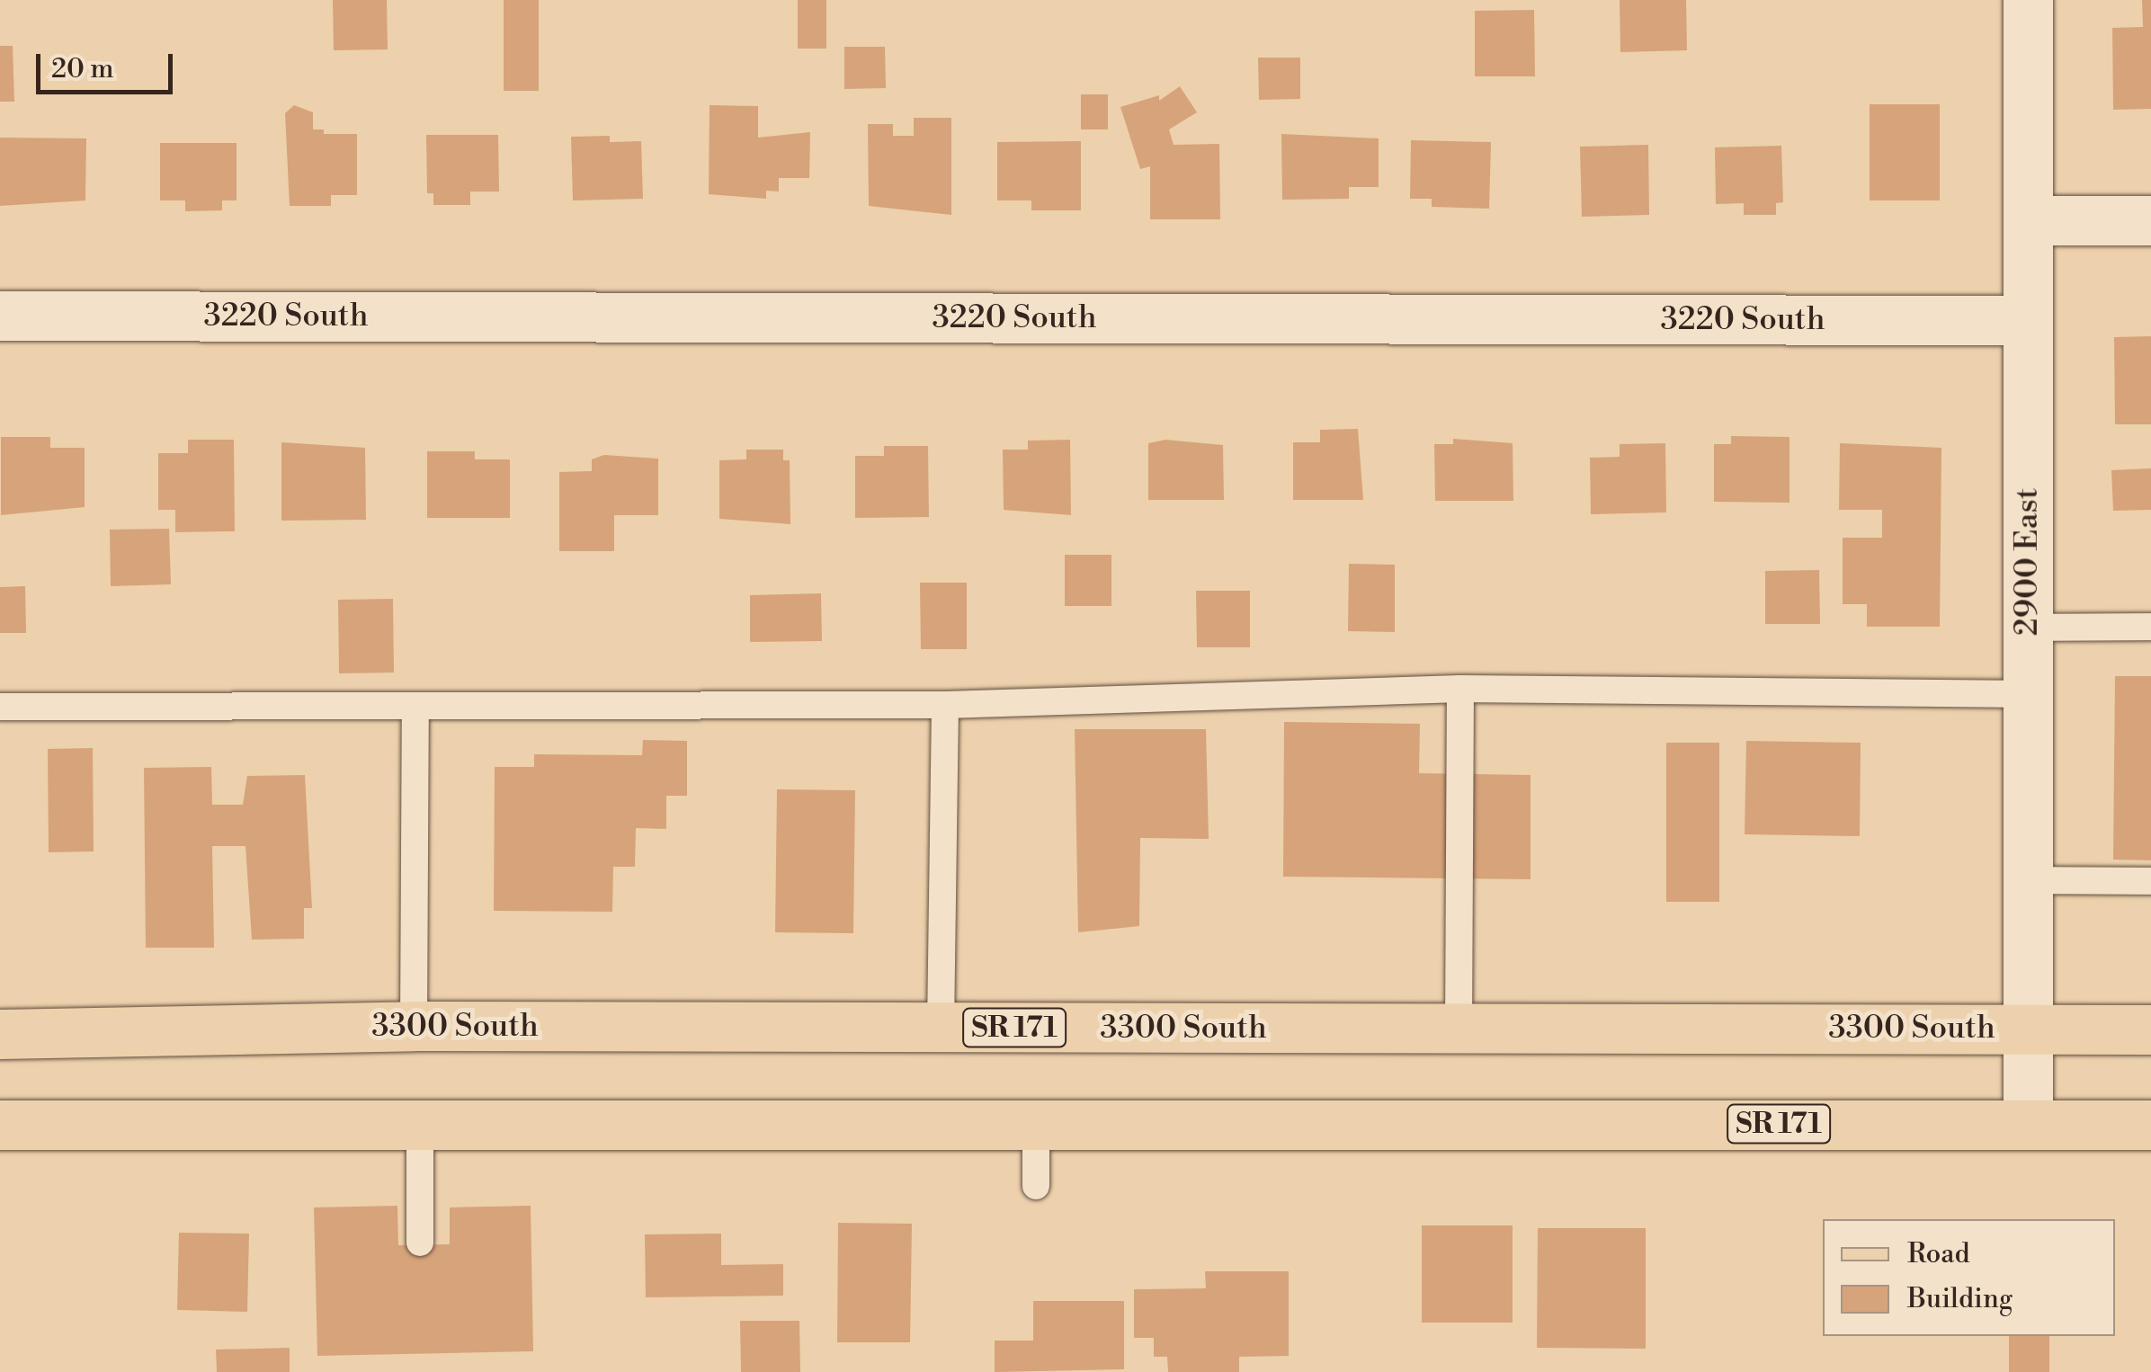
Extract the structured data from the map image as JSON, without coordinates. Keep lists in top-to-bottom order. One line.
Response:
{"streets":{"main road":["3300 South","SR 171"],"street":["3220 South","2900 East"]},"crossings":[["3220 South","2900 East"],["2900 East","3300 South"],["2900 East","SR 171"]],"legend":["Road","Building"],"scale_bar":"20 m"}
